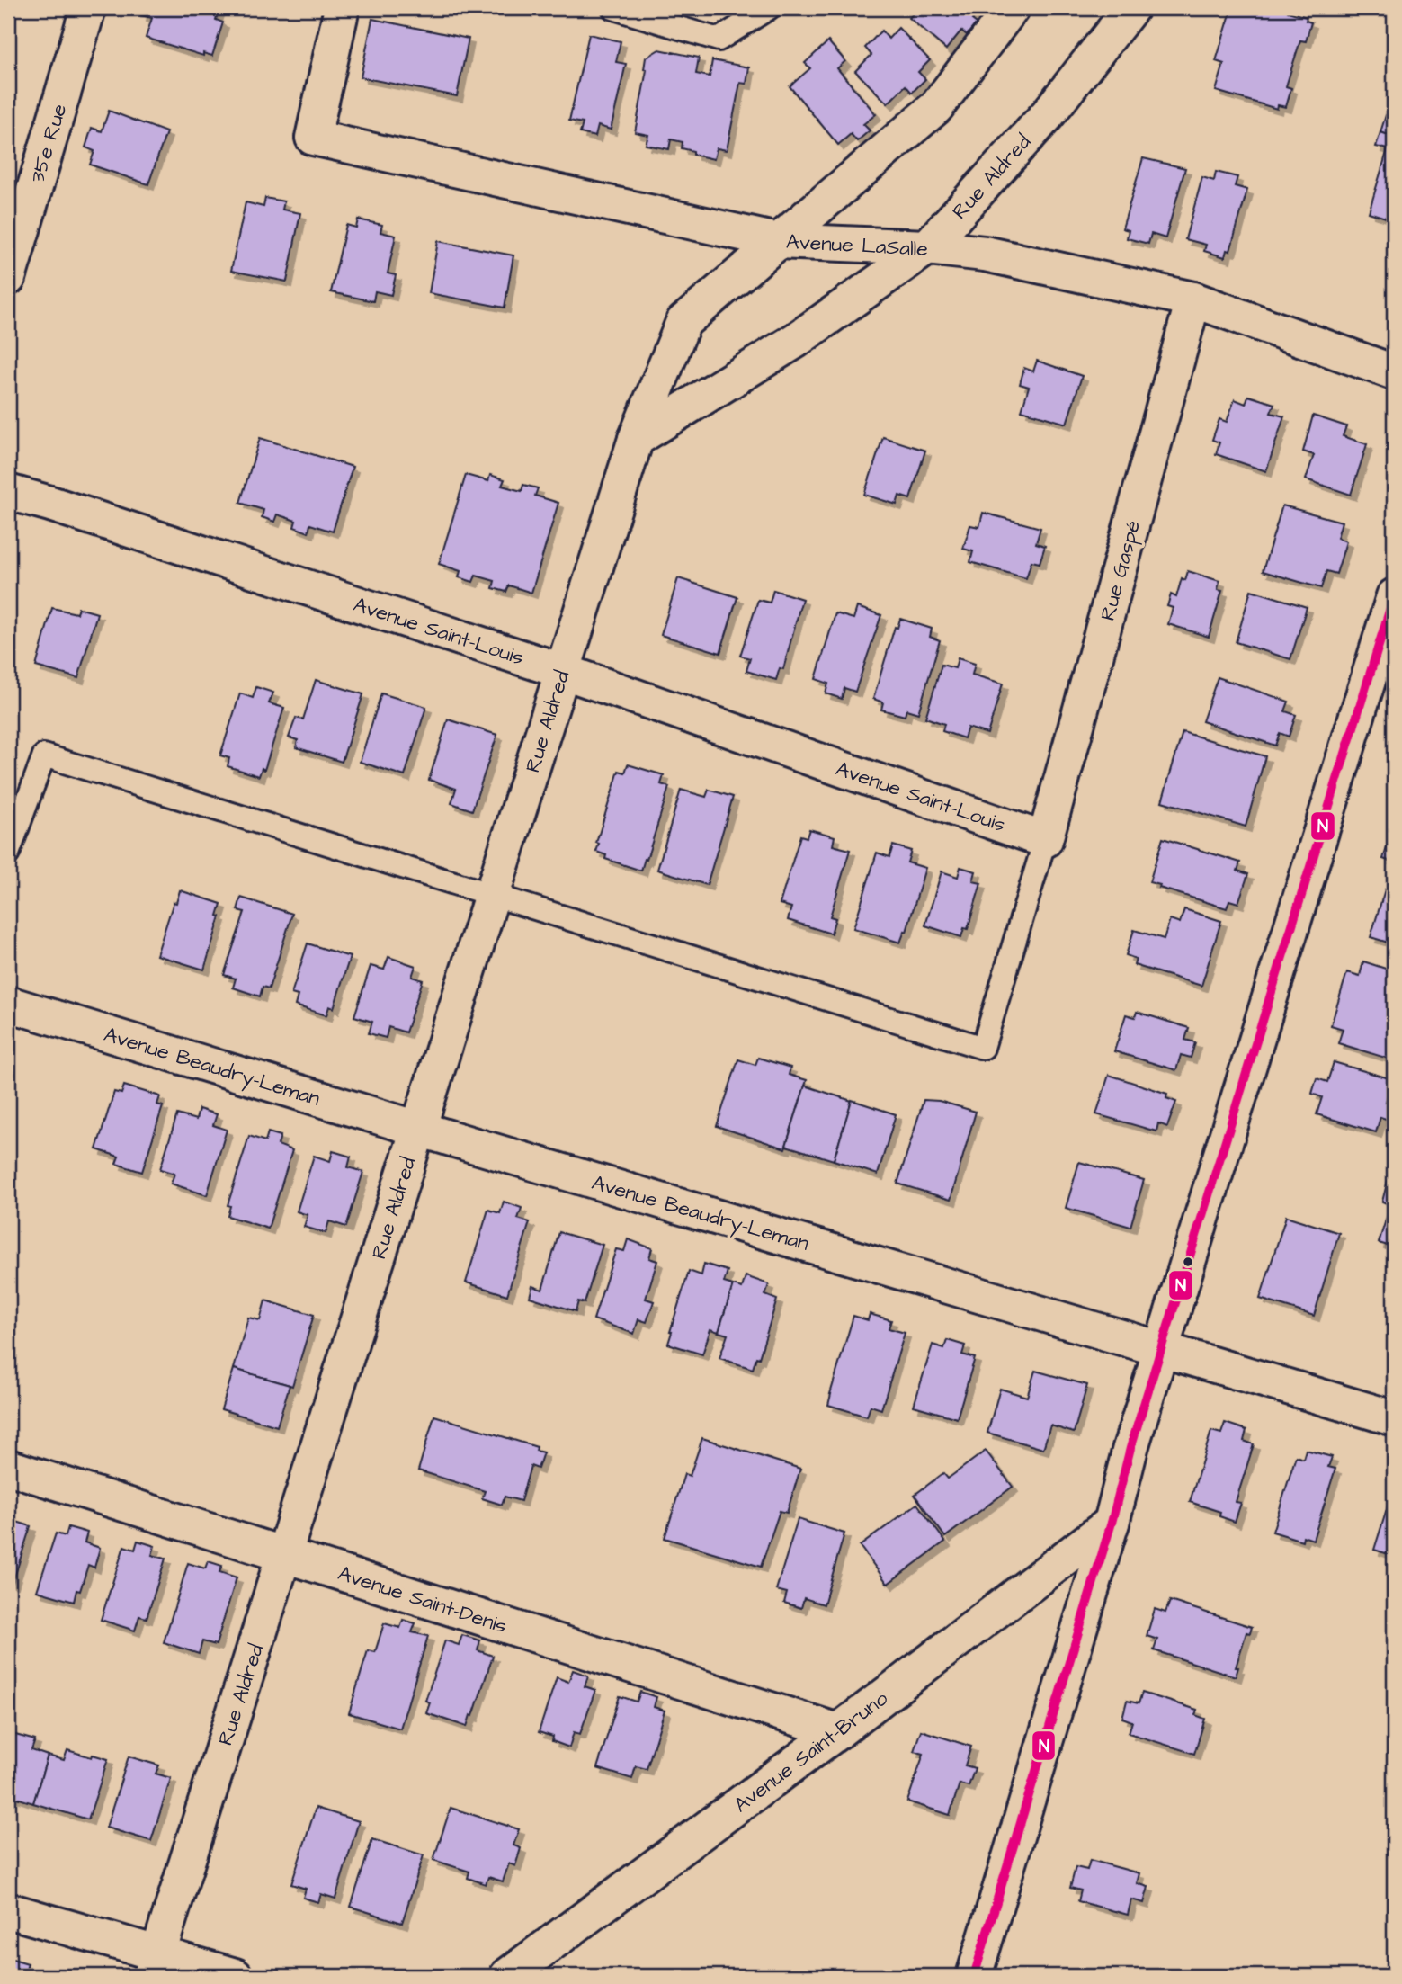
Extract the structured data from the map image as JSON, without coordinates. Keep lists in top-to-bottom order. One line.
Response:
{"streets":{"street":["35e Rue","Rue Aldred","Avenue LaSalle","Rue Gaspé","Avenue Saint-Louis","Avenue Beaudry-Leman","Avenue Saint-Denis","Avenue Saint-Bruno"]},"crossings":[["Rue Aldred","Avenue LaSalle"],["Rue Aldred","Avenue Saint-Louis"],["Rue Aldred","Avenue Beaudry-Leman"],["Rue Aldred","Avenue Saint-Denis"],["Avenue LaSalle","Rue Gaspé"],["Rue Gaspé","Avenue Saint-Louis"],["Avenue Saint-Denis","Avenue Saint-Bruno"]],"lines":["transit line N"]}
